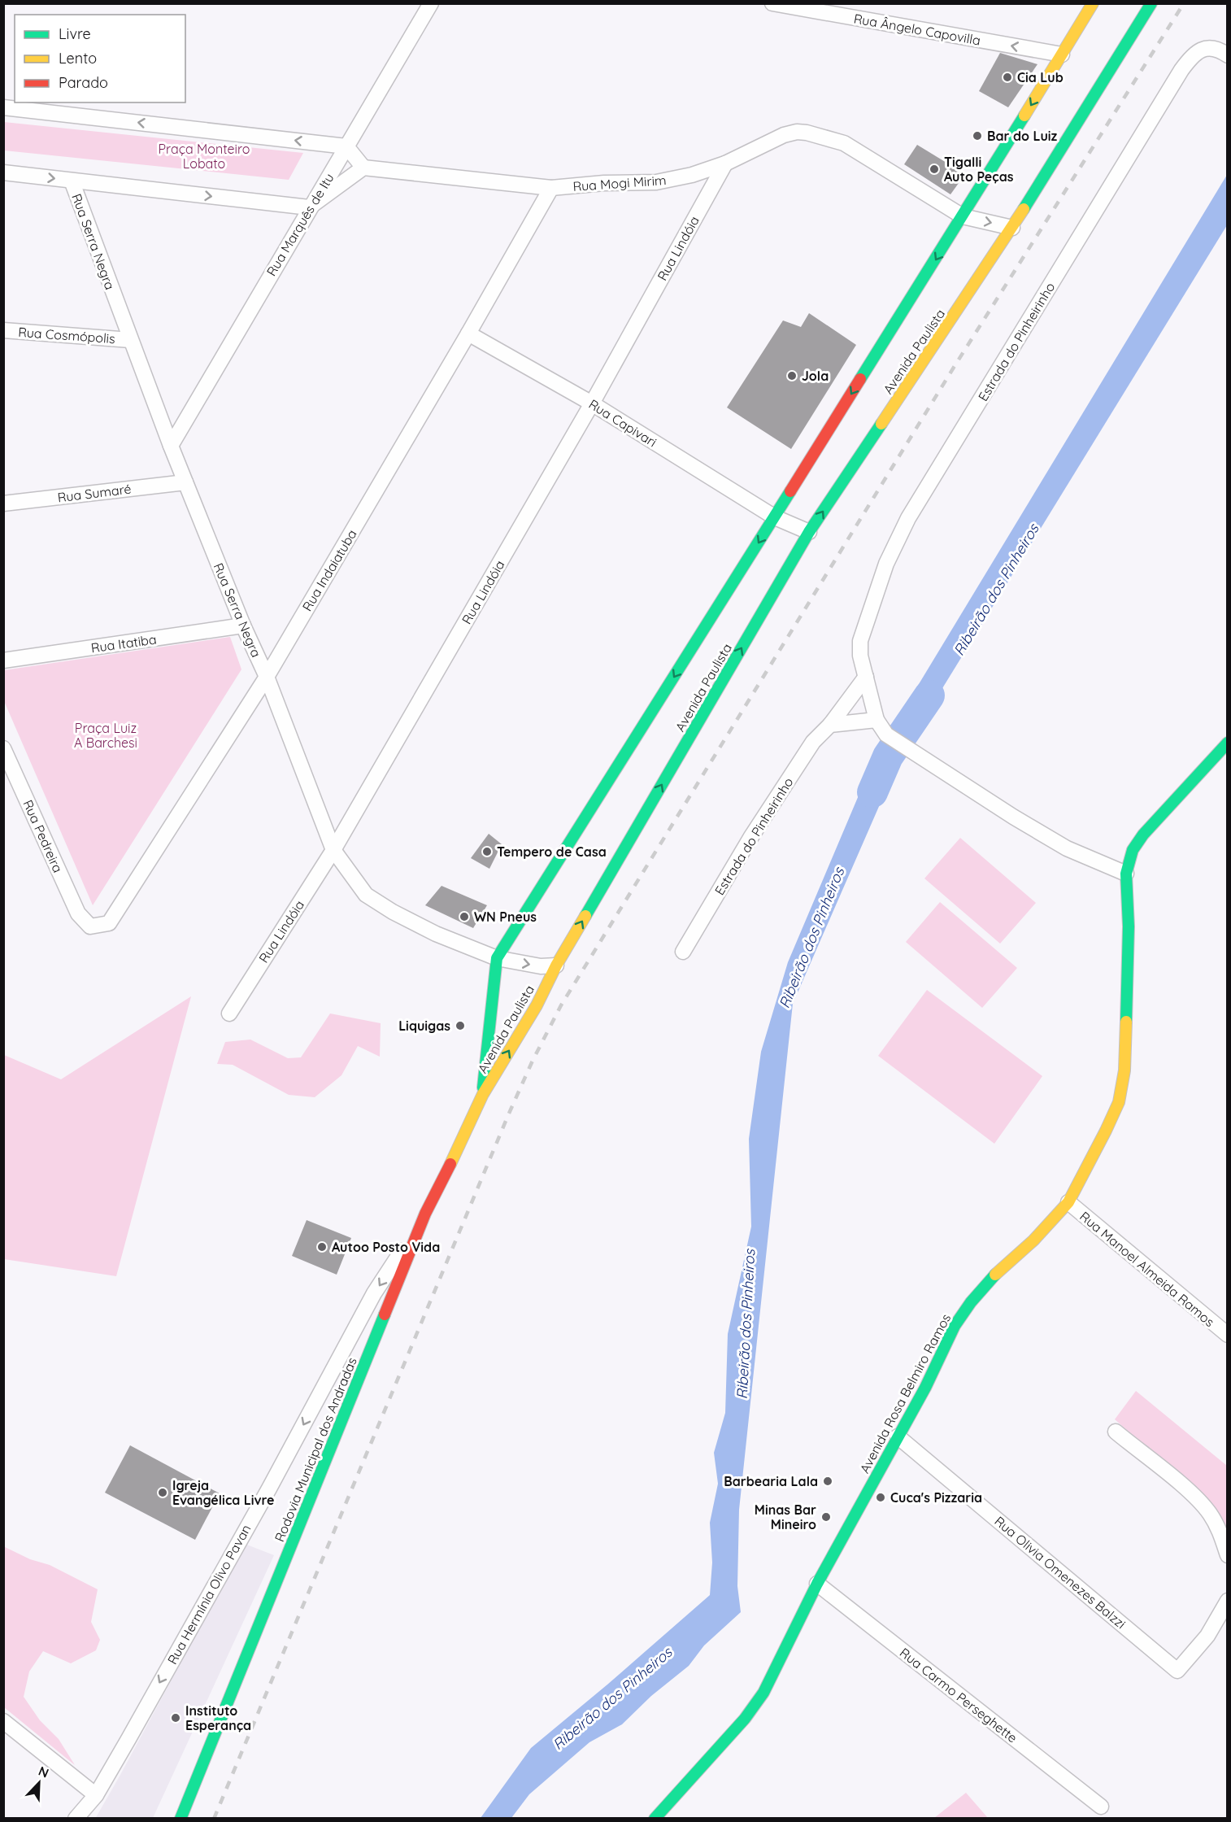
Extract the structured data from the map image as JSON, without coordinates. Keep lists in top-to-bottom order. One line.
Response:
{"streets":{"main road":["Avenida Paulista","Avenida Rosa Belmiro Ramos","Rodovia Municipal dos Andradas"],"street":["Rua Ângelo Capovilla","Rua Mogi Mirim","Rua Marquês de Itu","Rua Serra Negra","Rua Lindóia","Rua Cosmópolis","Estrada do Pinheirinho","Rua Capivari","Rua Sumaré","Rua Indaiatuba","Rua Itatiba","Rua Pedreira","Rua Manoel Almeida Ramos","Rua Olivia Omenezes Balzzi","Rua Hermínia Olivo Pavan","Rua Carmo Perseghette"]},"crossings":[["Rua Ângelo Capovilla","Avenida Paulista"],["Rua Mogi Mirim","Rua Lindóia"],["Rua Mogi Mirim","Avenida Paulista"],["Rua Mogi Mirim","Rua Indaiatuba"],["Rua Marquês de Itu","Rua Serra Negra"],["Rua Serra Negra","Rua Lindóia"],["Rua Serra Negra","Rua Cosmópolis"],["Rua Serra Negra","Avenida Paulista"],["Rua Serra Negra","Rua Sumaré"],["Rua Serra Negra","Rua Indaiatuba"],["Rua Serra Negra","Rua Itatiba"],["Rua Lindóia","Rua Capivari"],["Estrada do Pinheirinho","Avenida Rosa Belmiro Ramos"],["Avenida Paulista","Rua Capivari"],["Avenida Paulista","Rodovia Municipal dos Andradas"],["Rua Capivari","Rua Indaiatuba"],["Rua Indaiatuba","Rua Pedreira"],["Rua Manoel Almeida Ramos","Avenida Rosa Belmiro Ramos"],["Avenida Rosa Belmiro Ramos","Rua Olivia Omenezes Balzzi"],["Avenida Rosa Belmiro Ramos","Rua Carmo Perseghette"],["Rodovia Municipal dos Andradas","Rua Hermínia Olivo Pavan"]],"one_way":["Rua Ângelo Capovilla","Rua Hermínia Olivo Pavan"],"water":["Ribeirão dos Pinheiros"],"parks":["Praça Monteiro Lobato","Praça Luiz A Barchesi"],"places":["Cia Lub","Bar do Luiz","Tigalli Auto Peças","Jola","Tempero de Casa","WN Pneus","Liquigas","Autoo Posto Vida","Barbearia Lala","Igreja Evangélica Livre","Cuca's Pizzaria","Minas Bar Mineiro","Instituto Esperança"],"legend":["Livre","Lento","Parado"],"north":"top right"}
